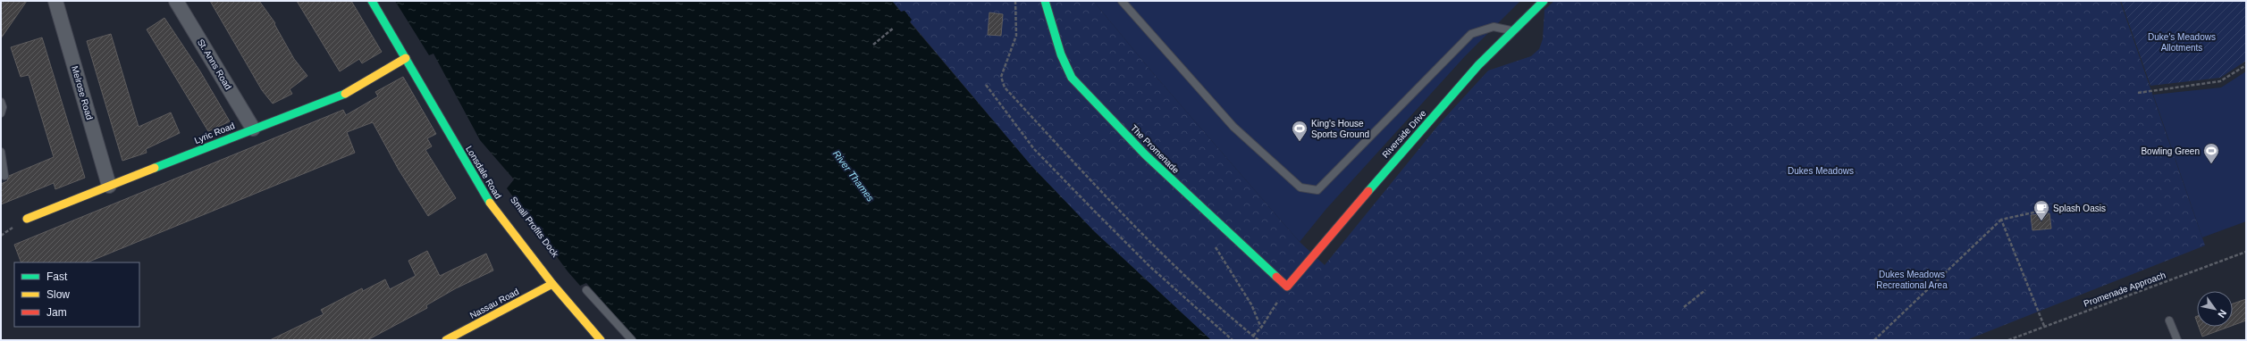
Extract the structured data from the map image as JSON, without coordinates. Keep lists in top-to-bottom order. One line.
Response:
{"streets":{"street":["St. Anns Road","Melrose Road","Lyric Road","Riverside Drive","The Promenade","Lonsdale Road","Nassau Road"],"path":["Promenade Approach"]},"crossings":[["St. Anns Road","Lyric Road"],["Melrose Road","Lyric Road"],["Lyric Road","Lonsdale Road"],["Riverside Drive","The Promenade"],["Lonsdale Road","Nassau Road"]],"water":["River Thames"],"parks":["Duke's Meadows Allotments","Dukes Meadows","Dukes Meadows Recreational Area"],"places":{"sports":["King's House Sports Ground","Bowling Green"],"cafe":["Splash Oasis"]},"legend":["Fast","Slow","Jam"],"north":"bottom right"}
